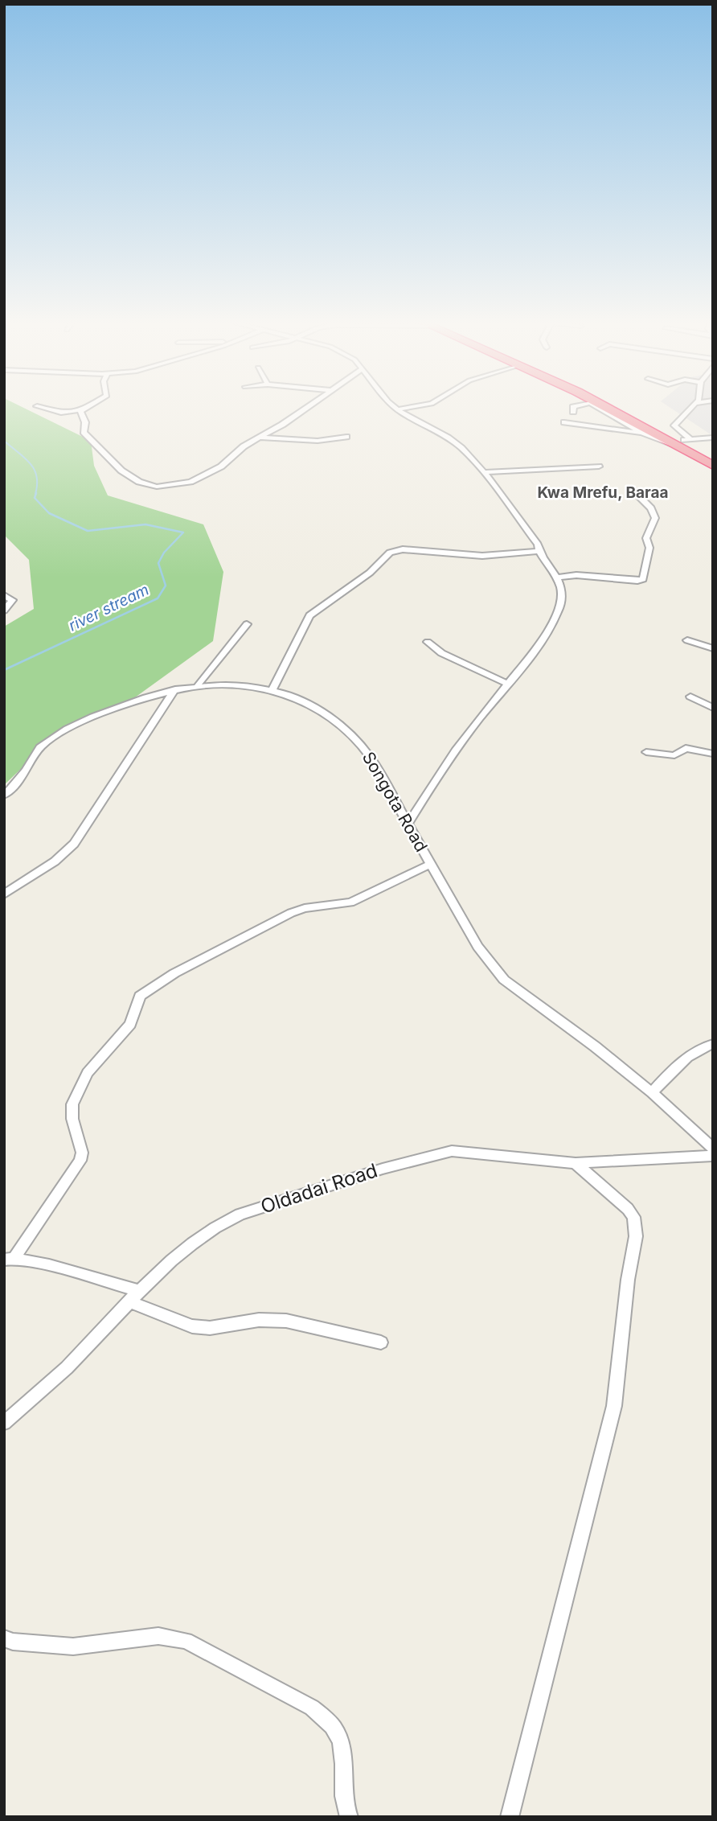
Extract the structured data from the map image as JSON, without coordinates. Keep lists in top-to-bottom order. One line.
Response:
{"streets":{"street":["Songota Road","Oldadai Road"]},"districts":["Kwa Mrefu, Baraa"],"water":["river stream"]}
